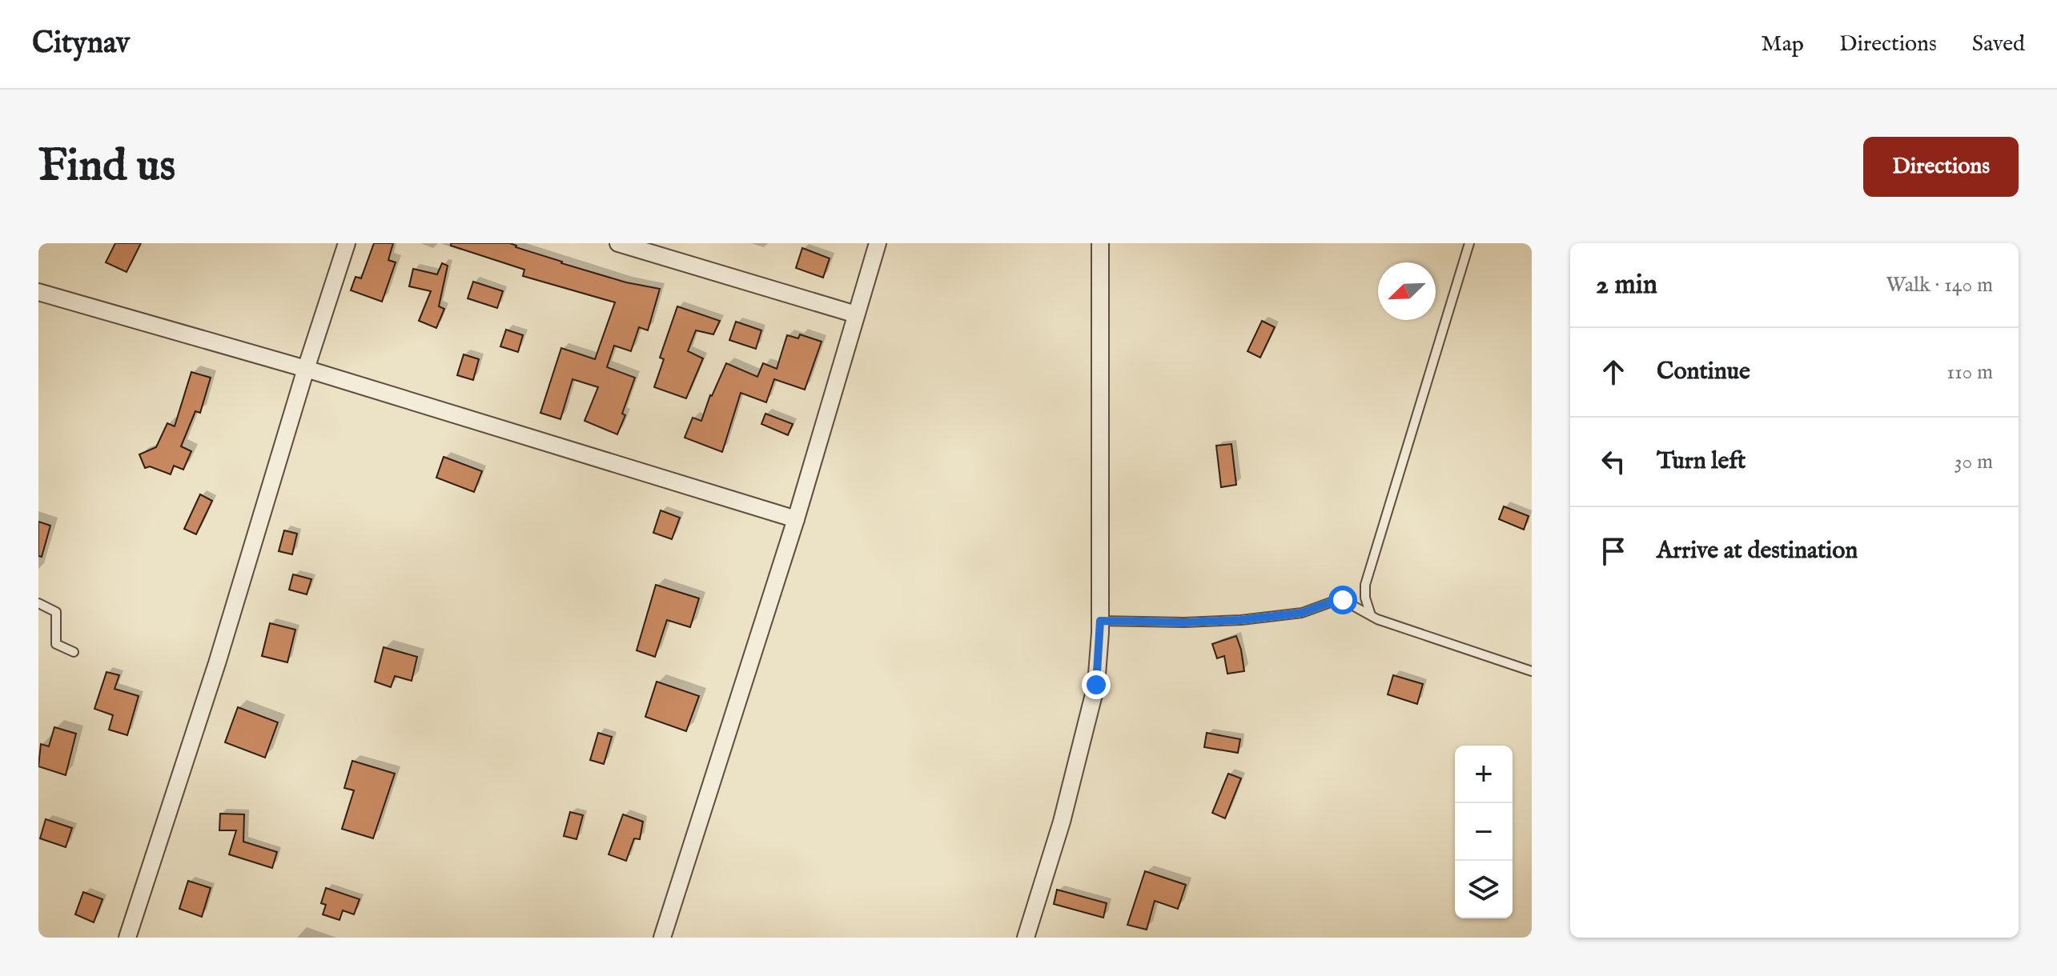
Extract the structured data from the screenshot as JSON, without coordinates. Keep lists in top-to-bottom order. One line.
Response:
{"north":"bottom left","page":{"header":"Citynav","nav":["Map","Directions","Saved"],"buttons":"Directions","title":"Find us","heading":["2 min","Walk · 140 m"],"list":[["Continue","110 m"],["Turn left","30 m"],"Arrive at destination"],"map_buttons":["+","−"]}}
